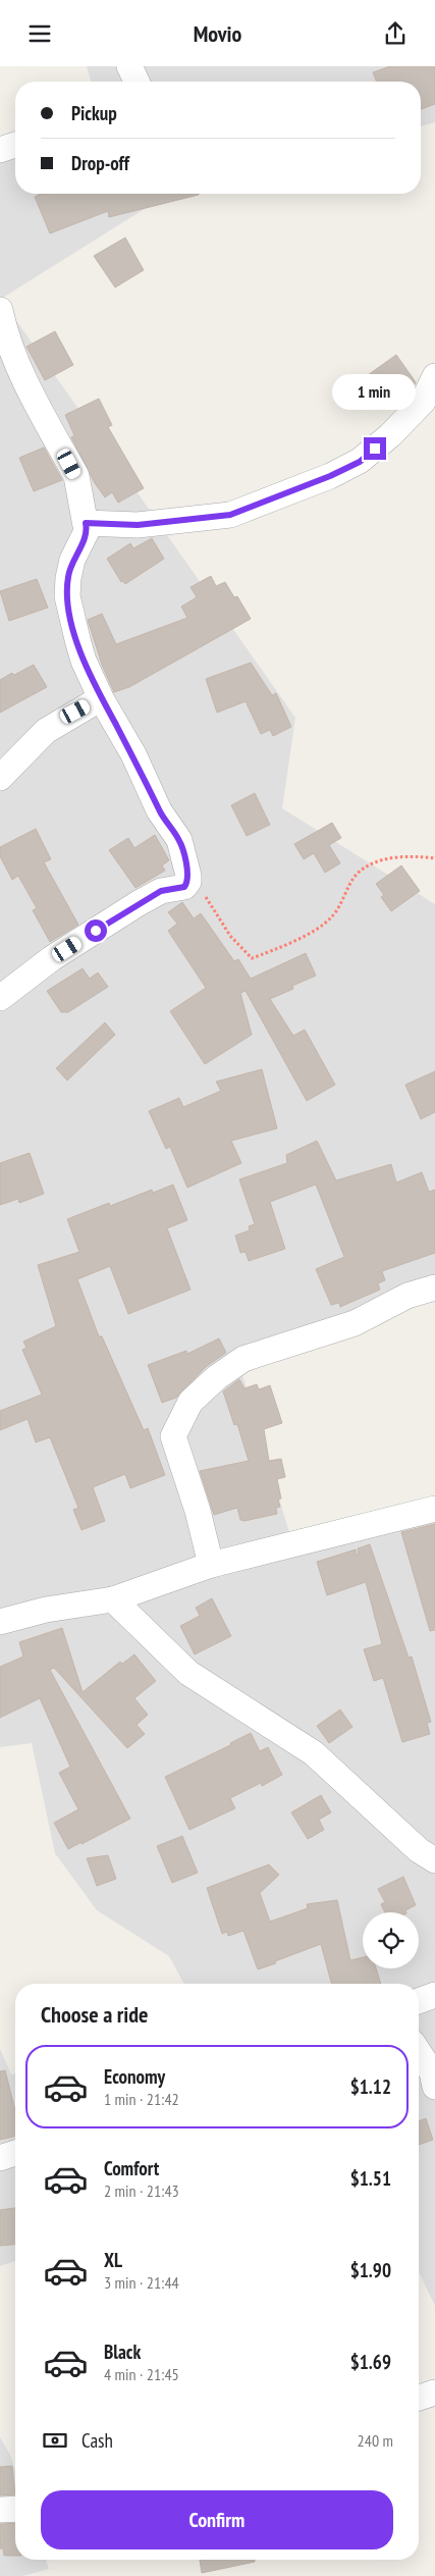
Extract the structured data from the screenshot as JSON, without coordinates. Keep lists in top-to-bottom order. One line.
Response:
{"page":{"header":"Movio","banner":["Pickup","Drop-off"],"bubble":"1 min","heading":"Choose a ride","list":[{"name":"Economy","note":"1 min · 21:42","value":"$1.12"},{"name":"Comfort","note":"2 min · 21:43","value":"$1.51"},{"name":"XL","note":"3 min · 21:44","value":"$1.90"},{"name":"Black","note":"4 min · 21:45","value":"$1.69"}],"pay":["Cash","240 m"],"buttons":"Confirm"}}
